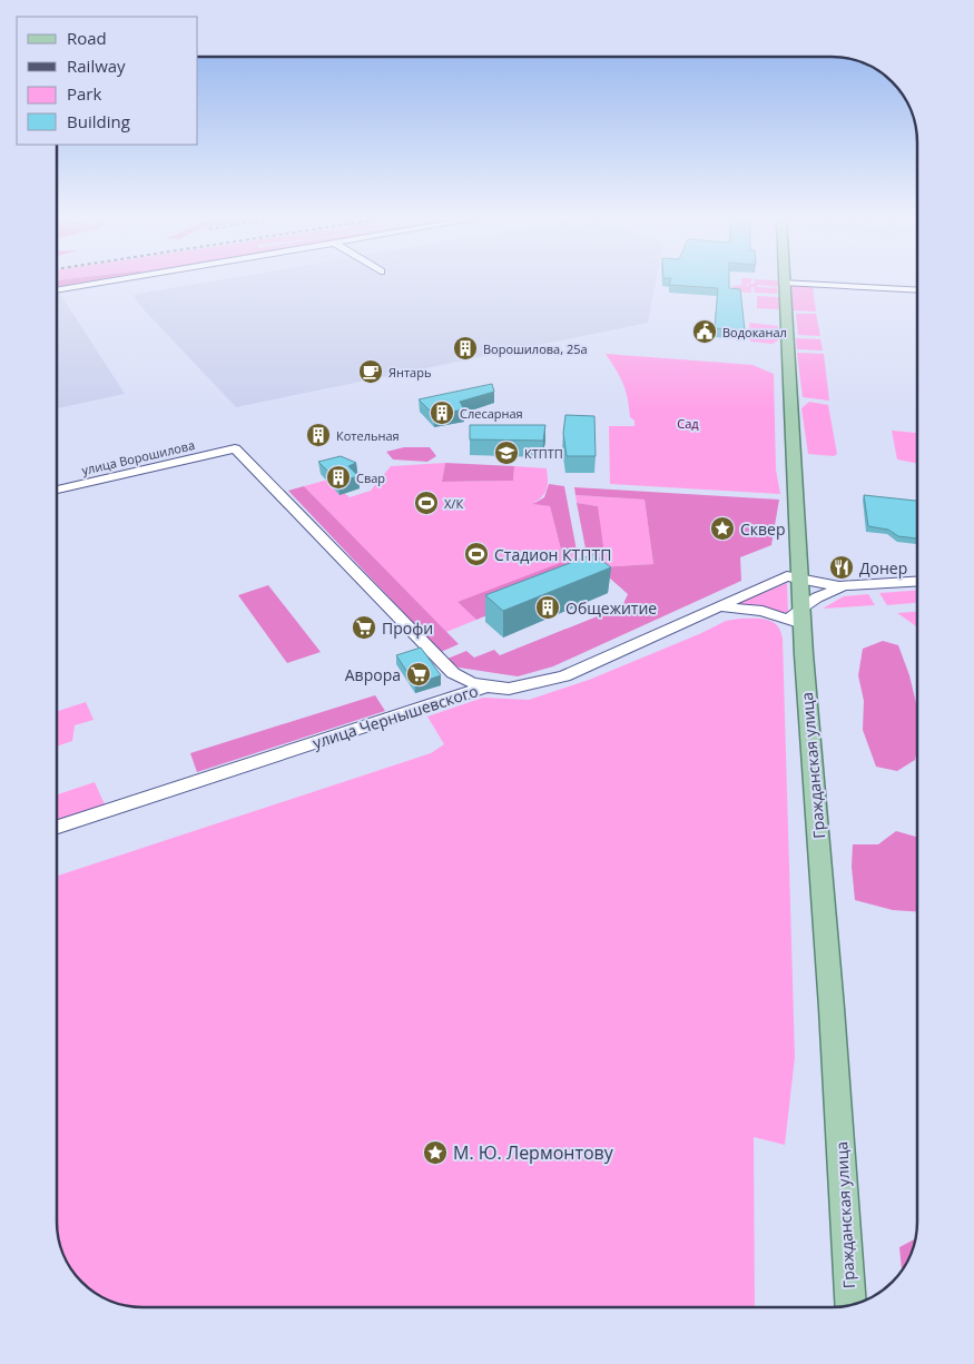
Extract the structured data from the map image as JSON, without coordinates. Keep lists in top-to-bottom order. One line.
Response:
{"streets":{"main road":["Гражданская улица"],"street":["улица Ворошилова","улица Чернышевского"]},"crossings":[["улица Ворошилова","улица Чернышевского"],["улица Чернышевского","Гражданская улица"]],"parks":["Сад"],"places":{"public building":["Водоканал"],"building":["Ворошилова, 25а","Слесарная","Котельная","Свар","Общежитие"],"cafe":["Янтарь"],"school or university":["КТПТП"],"sports":["Х/К","Стадион КТПТП"],"place":["Сквер","М. Ю. Лермонтову"],"restaurant":["Донер"],"supermarket":["Профи","Аврора"]},"legend":["Road","Railway","Park","Building"]}
